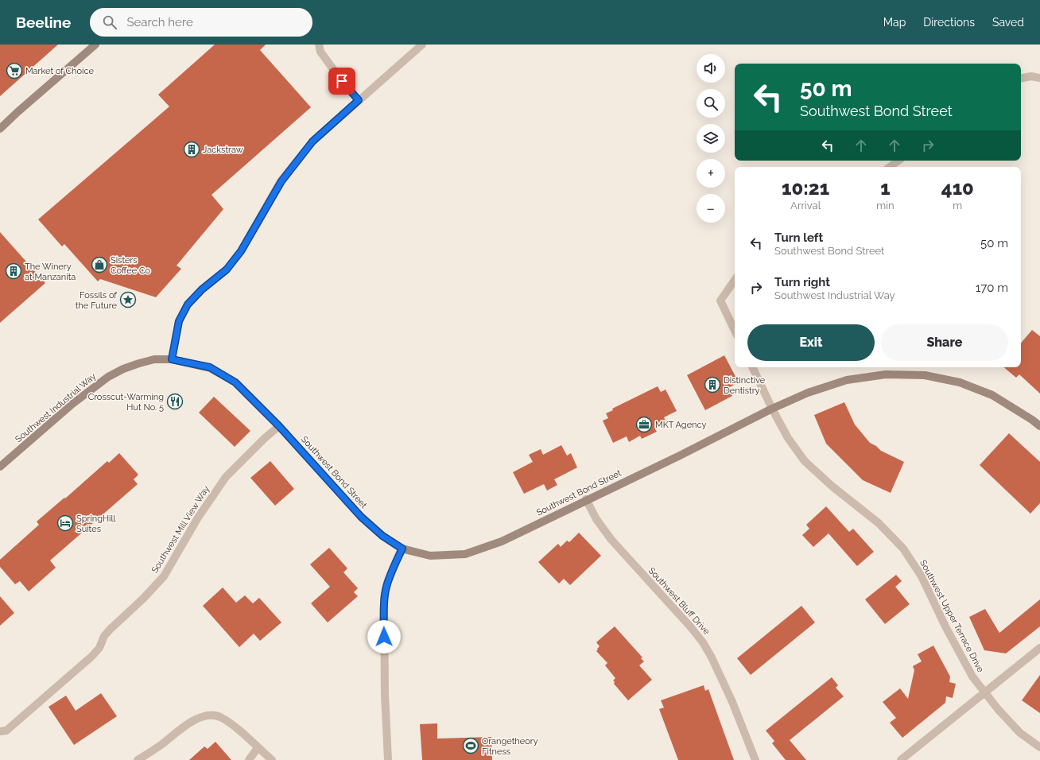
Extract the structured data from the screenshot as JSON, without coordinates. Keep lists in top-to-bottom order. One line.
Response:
{"streets":{"street":["Southwest Industrial Way","Southwest Bond Street","Southwest Mill View Way","Southwest Bluff Drive","Southwest Upper Terrace Drive"]},"crossings":[["Southwest Industrial Way","Southwest Bond Street"],["Southwest Bond Street","Southwest Mill View Way"],["Southwest Bond Street","Southwest Bluff Drive"],["Southwest Bond Street","Southwest Upper Terrace Drive"]],"places":{"supermarket":["Market of Choice"],"building":["Jackstraw","The Winery at Manzanita","Distinctive Dentistry"],"shop":["Sisters Coffee Co"],"place":["Fossils of the Future"],"restaurant":["Crosscut-Warming Hut No. 5"],"office":["MKT Agency"],"hotel":["SpringHill Suites"],"sports":["Orangetheory Fitness"]},"page":{"header":"Beeline","search":"Search here","nav":["Map","Directions","Saved"],"map_buttons":["+","−"],"turn":["50 m","Southwest Bond Street"],"eta":["10:21","Arrival","1","min","410","m"],"list":[{"name":"Turn left","note":"Southwest Bond Street","value":"50 m"},{"name":"Turn right","note":"Southwest Industrial Way","value":"170 m"}],"buttons":["Exit","Share"]}}
